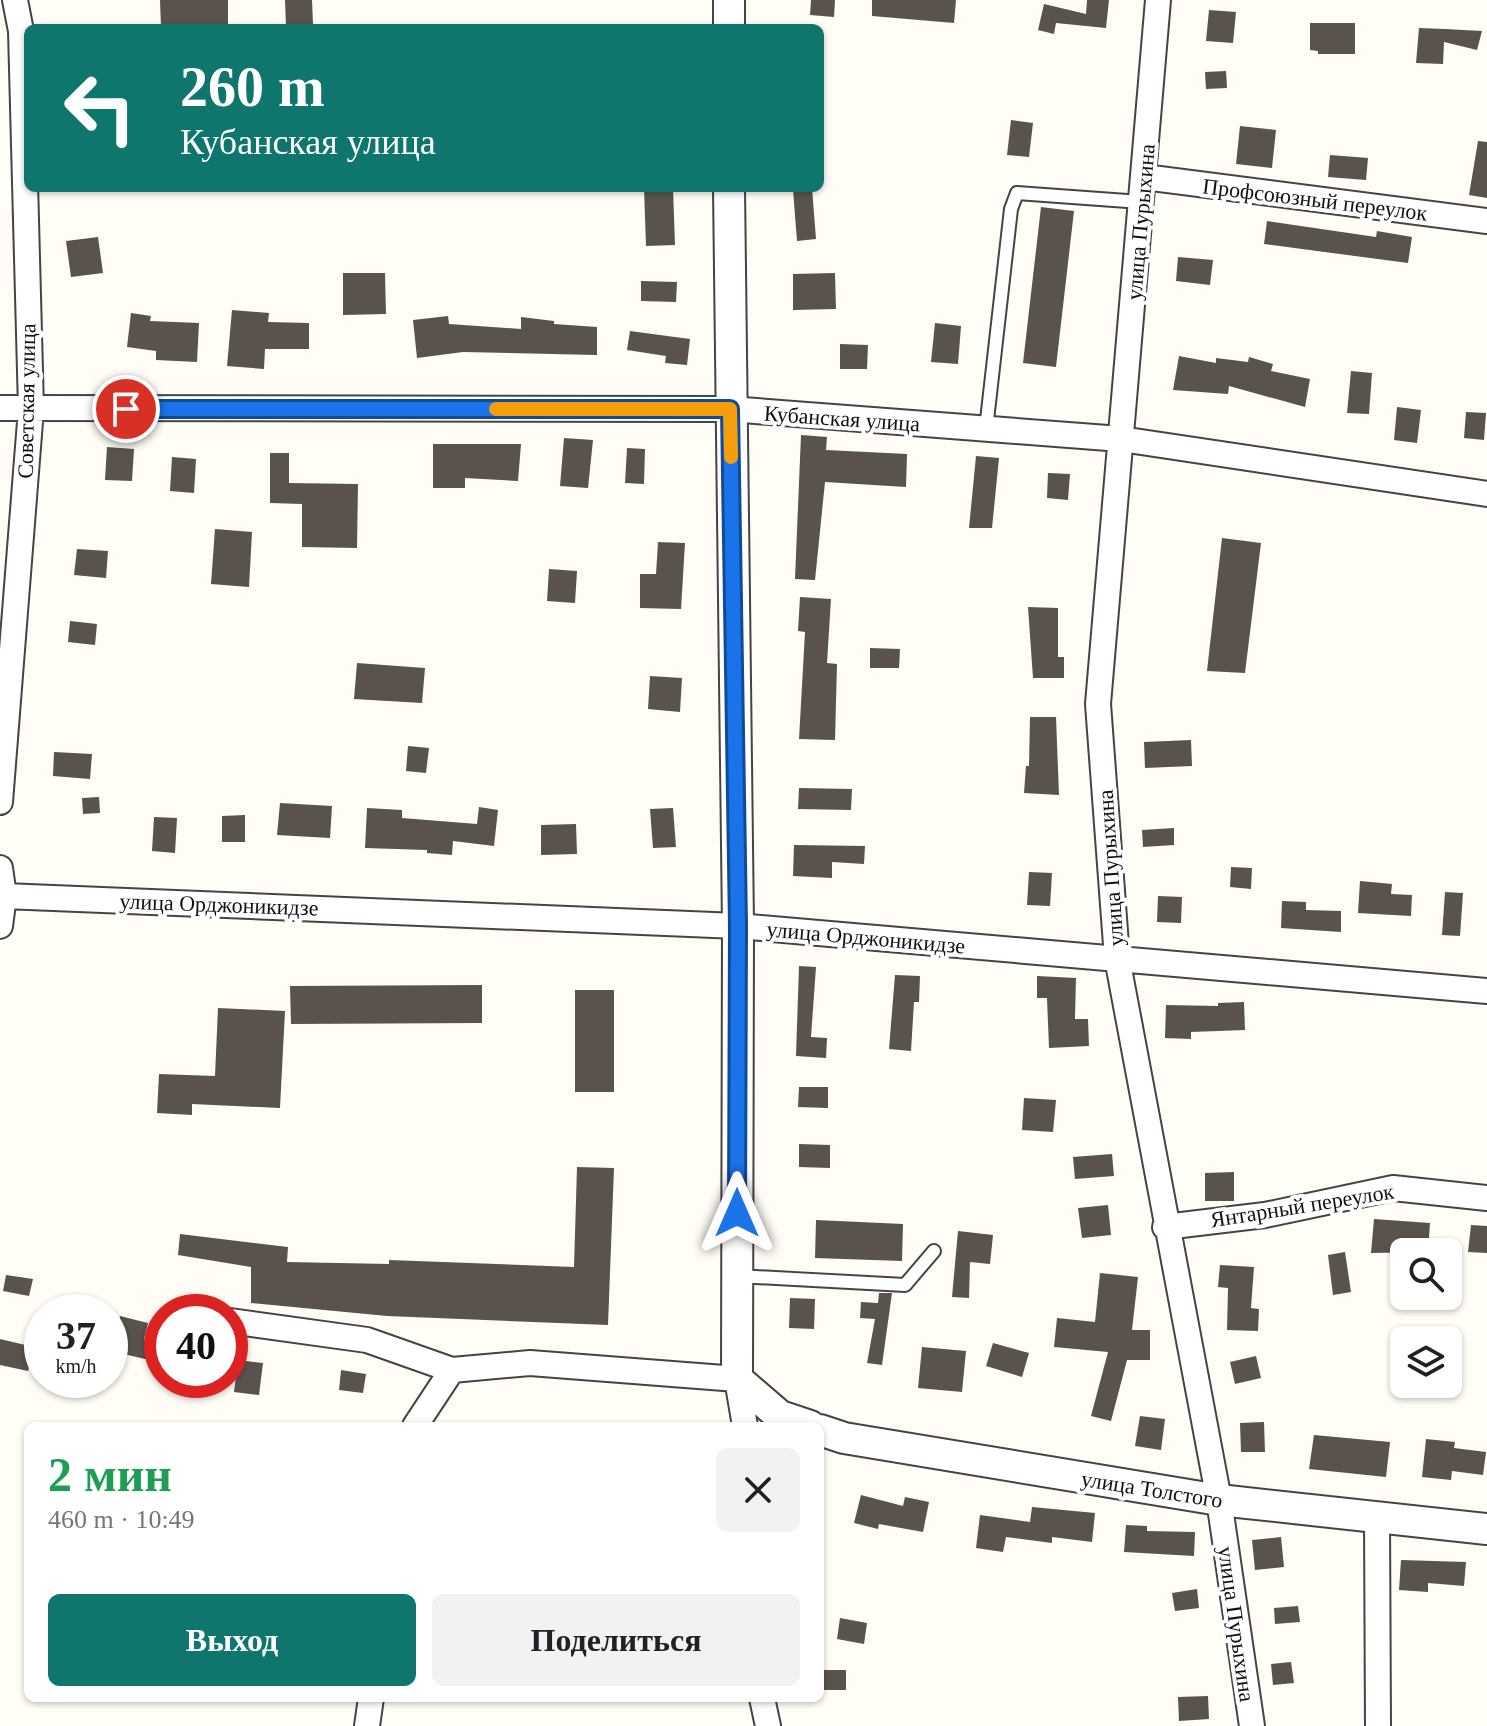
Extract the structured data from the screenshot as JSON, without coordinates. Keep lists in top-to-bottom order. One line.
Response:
{"streets":{"street":["Профсоюзный переулок","улица Пурыхина","Советская улица","Кубанская улица","улица Орджоникидзе","Янтарный переулок","улица Толстого"]},"crossings":[["Профсоюзный переулок","улица Пурыхина"],["улица Пурыхина","Кубанская улица"],["улица Пурыхина","улица Орджоникидзе"],["улица Пурыхина","Янтарный переулок"],["улица Пурыхина","улица Толстого"],["Советская улица","Кубанская улица"]],"page":{"turn":["260 m","Кубанская улица"],"speed":"37 km/h","limit":"40","heading":["2 мин","460 m · 10:49"],"buttons":["Выход","Поделиться"]}}
